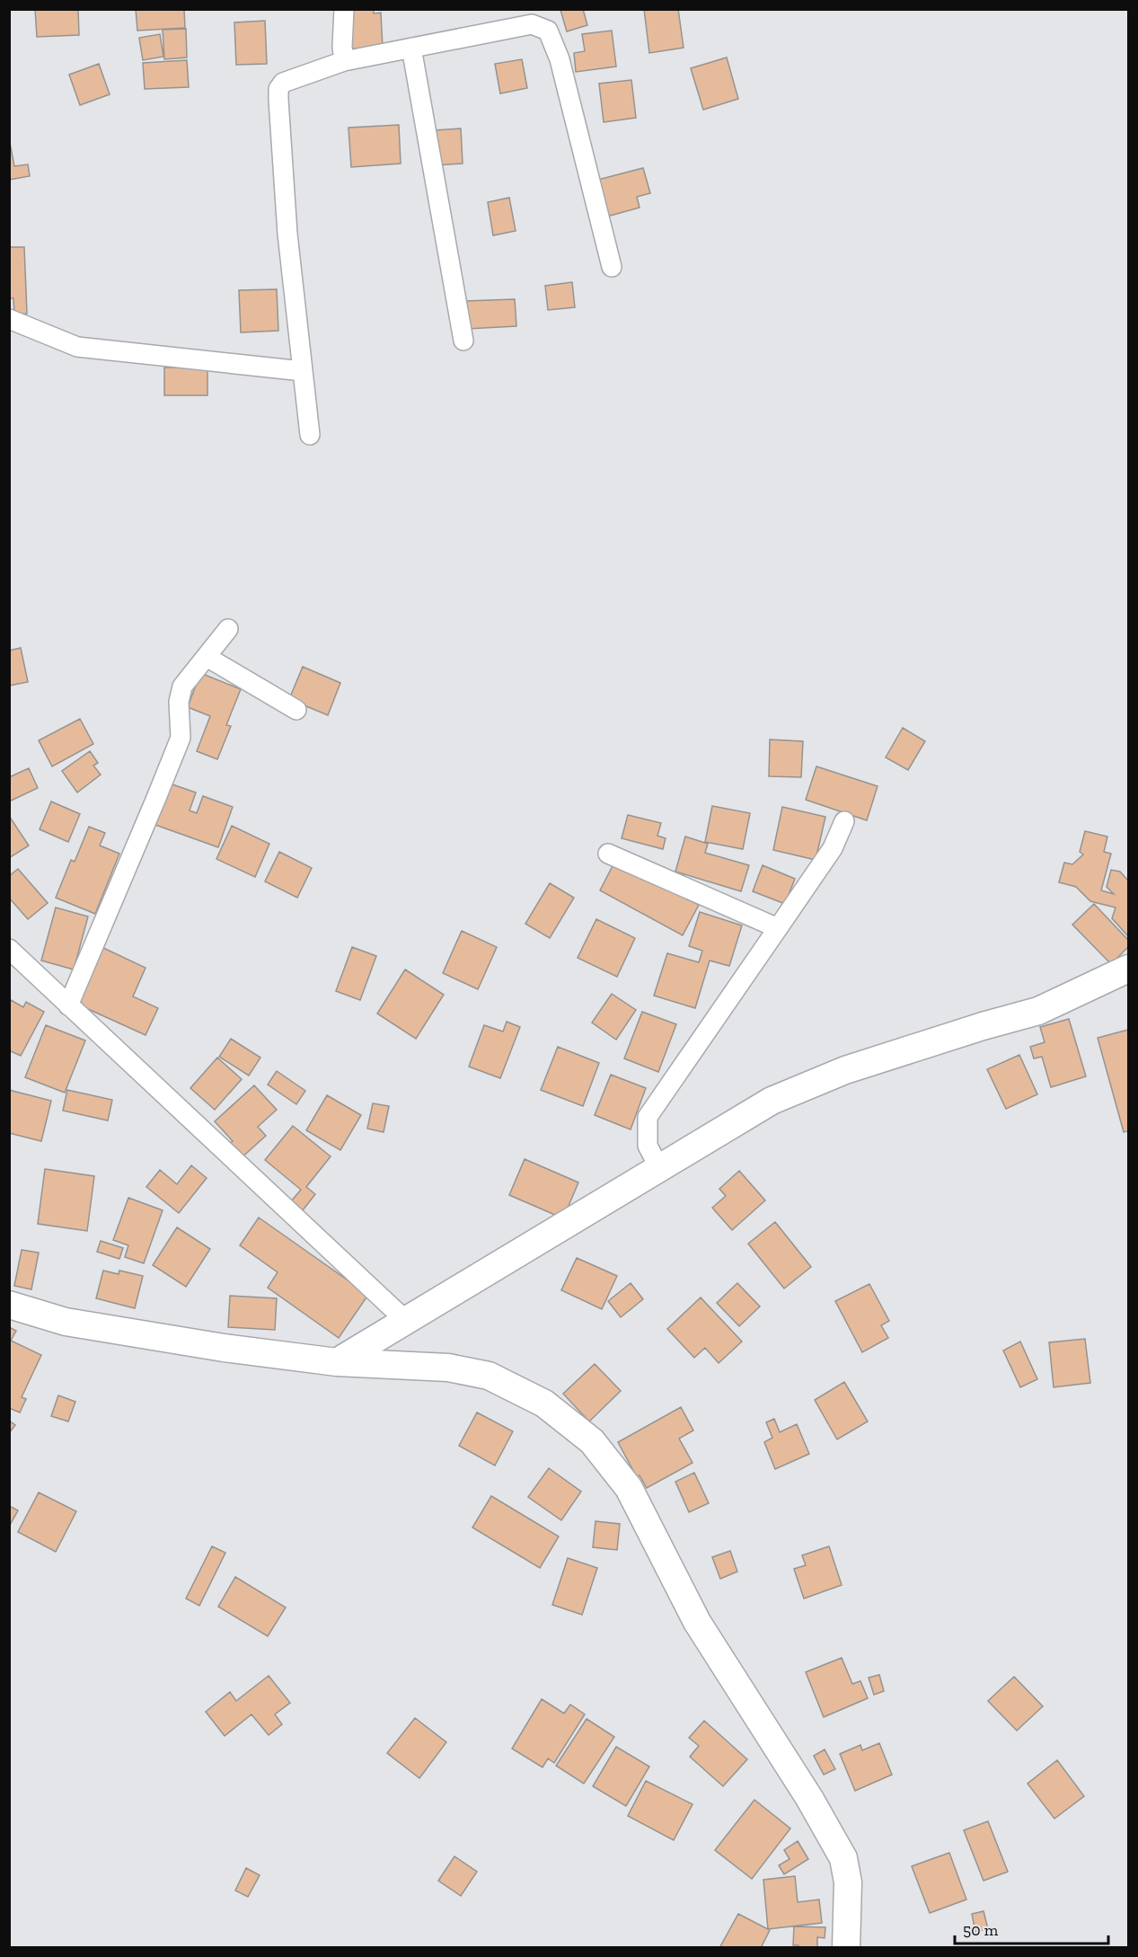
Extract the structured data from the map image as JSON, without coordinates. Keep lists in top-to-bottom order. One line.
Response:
{"scale_bar":"50 m"}
